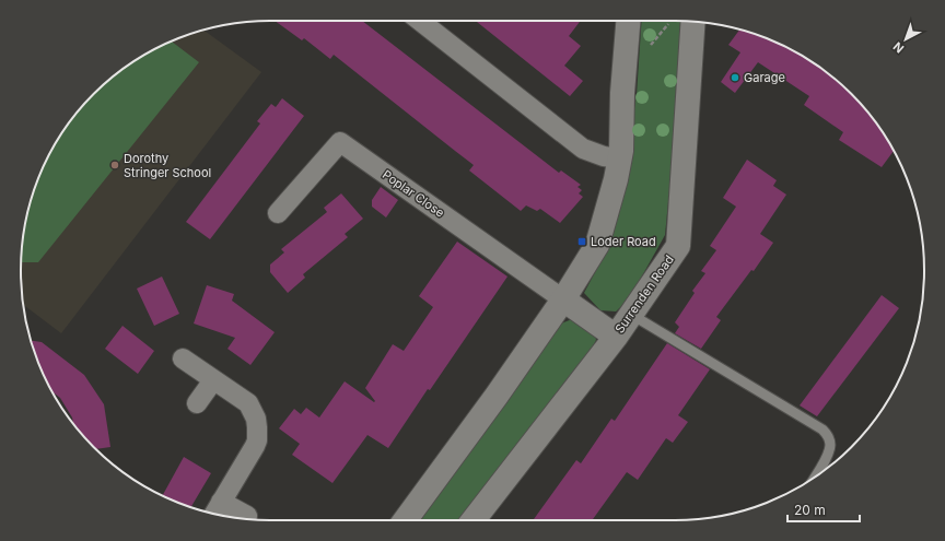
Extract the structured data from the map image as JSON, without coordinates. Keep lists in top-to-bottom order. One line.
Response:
{"streets":{"street":["Poplar Close","Surrenden Road"]},"places":{"other":["Garage","Dorothy Stringer School"],"transit":["Loder Road"]},"scale_bar":"20 m","north":"bottom left"}
